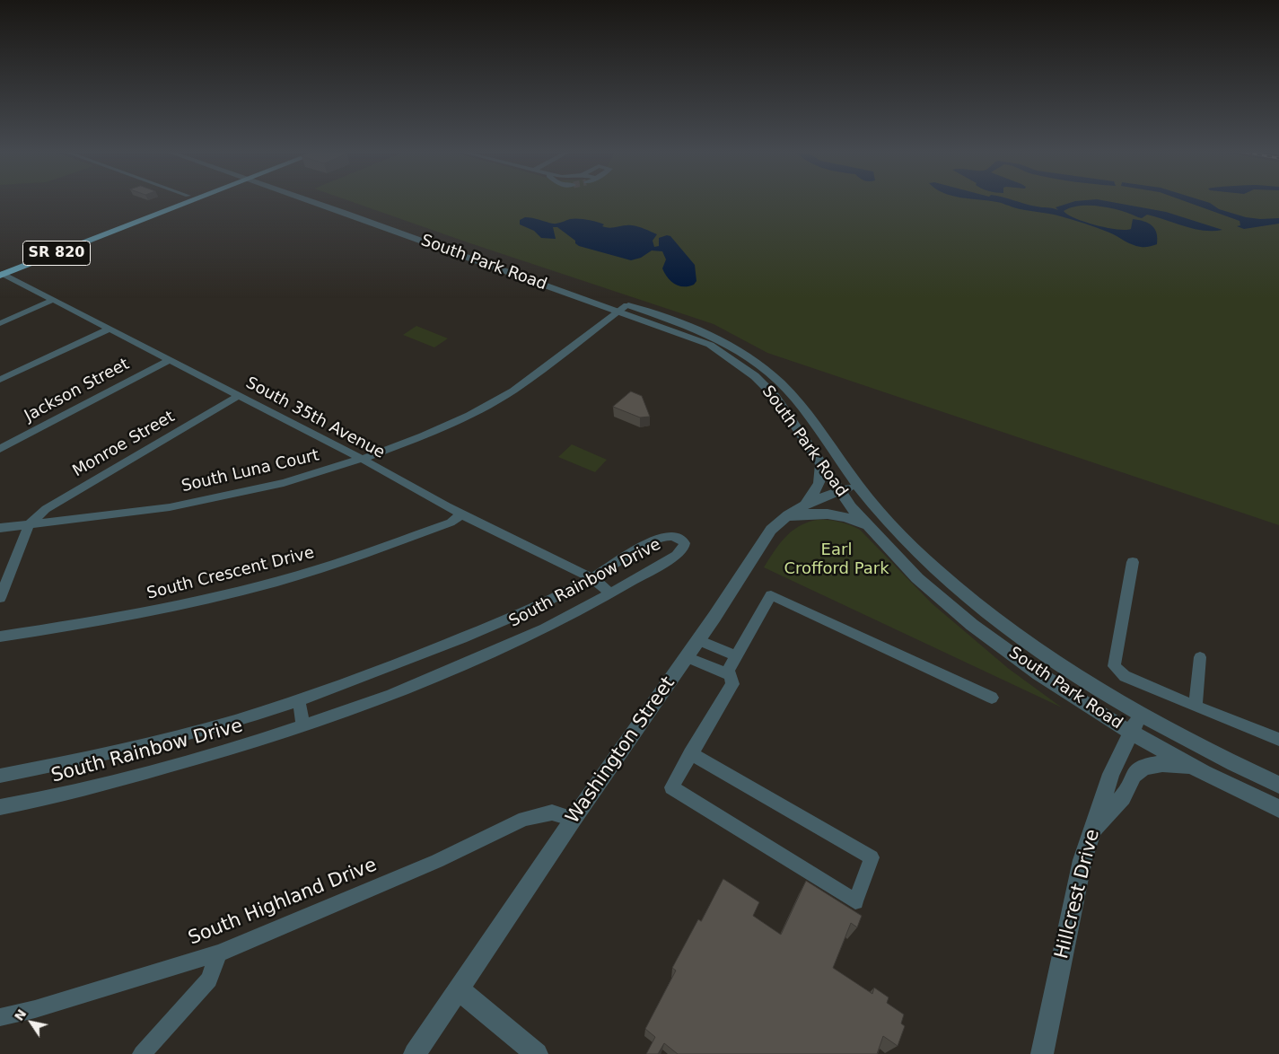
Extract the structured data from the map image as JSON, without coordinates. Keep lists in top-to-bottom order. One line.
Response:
{"streets":{"highway":["SR 820"],"street":["South Park Road","Jackson Street","South 35th Avenue","Monroe Street","South Luna Court","South Crescent Drive","South Rainbow Drive","Washington Street","Hillcrest Drive","South Highland Drive"]},"crossings":[["SR 820","South 35th Avenue"],["South Park Road","South Luna Court"],["South Park Road","Washington Street"],["South Park Road","Hillcrest Drive"],["Jackson Street","South 35th Avenue"],["South 35th Avenue","Monroe Street"],["South 35th Avenue","South Luna Court"],["South 35th Avenue","South Crescent Drive"],["South 35th Avenue","South Rainbow Drive"],["Monroe Street","South Luna Court"],["Washington Street","South Highland Drive"]],"parks":["Earl Crofford Park"],"north":"top left"}
